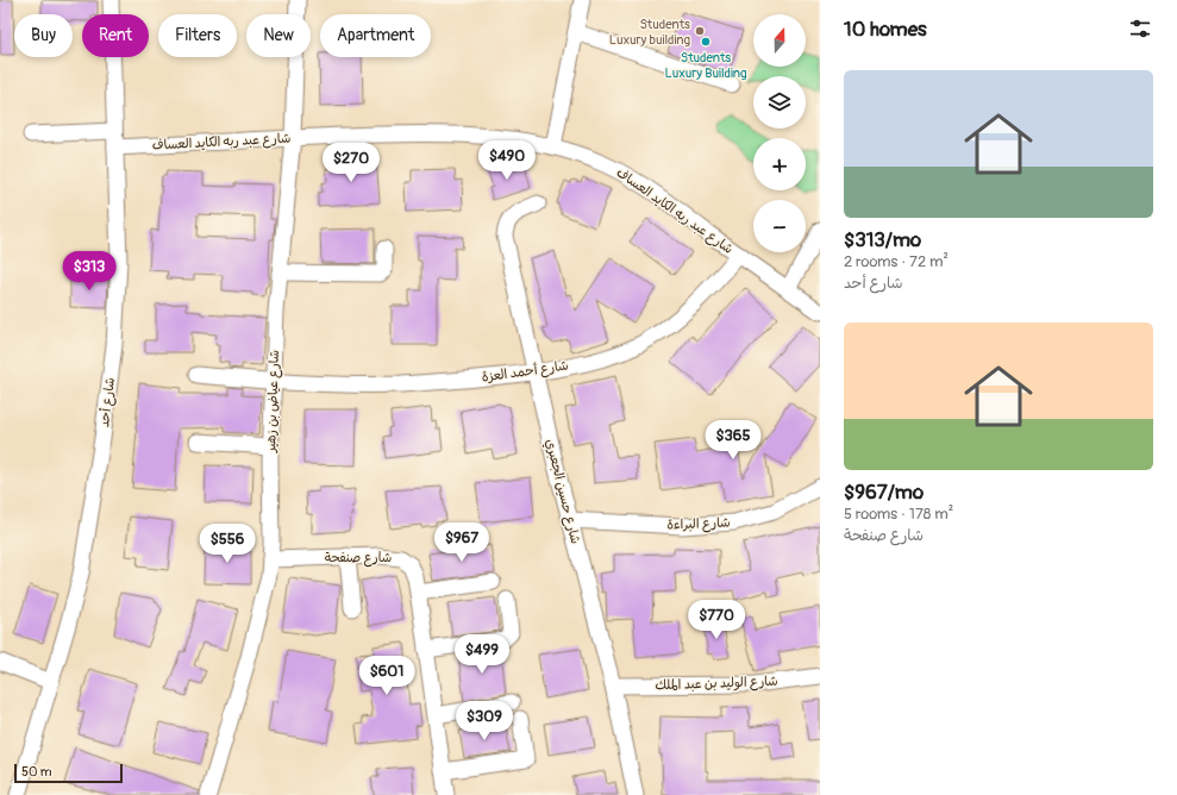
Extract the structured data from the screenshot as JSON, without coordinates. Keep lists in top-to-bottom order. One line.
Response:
{"streets":{"street":["شارع عبد ربه الكايد العساف","شارع أحمد العزة","شارع عياض بن زهير","شارع أحد","شارع حسين الجعبري","شارع البراءة","شارع صنفحة","شارع الوليد بن عبد الملك"]},"crossings":[["شارع عبد ربه الكايد العساف","شارع أحمد العزة"],["شارع عبد ربه الكايد العساف","شارع عياض بن زهير"],["شارع عبد ربه الكايد العساف","شارع أحد"],["شارع أحمد العزة","شارع عياض بن زهير"],["شارع أحمد العزة","شارع حسين الجعبري"],["شارع عياض بن زهير","شارع صنفحة"],["شارع حسين الجعبري","شارع البراءة"],["شارع حسين الجعبري","شارع الوليد بن عبد الملك"]],"places":["Students Luxury building","Students Luxury Building"],"scale_bar":"50 m","north":"top","page":{"heading":"10 homes","map_buttons":["+","−"],"chip":["Buy","Rent","Filters","New","Apartment"],"list":[{"name":"$313/mo","note":"2 rooms · 72 m² · شارع أحد"},{"name":"$967/mo","note":"5 rooms · 178 m² · شارع صنفحة"}],"price":["$490","$270","$313","$365","$967","$556","$770","$499","$601","$309"],"scale":"50 m"}}
